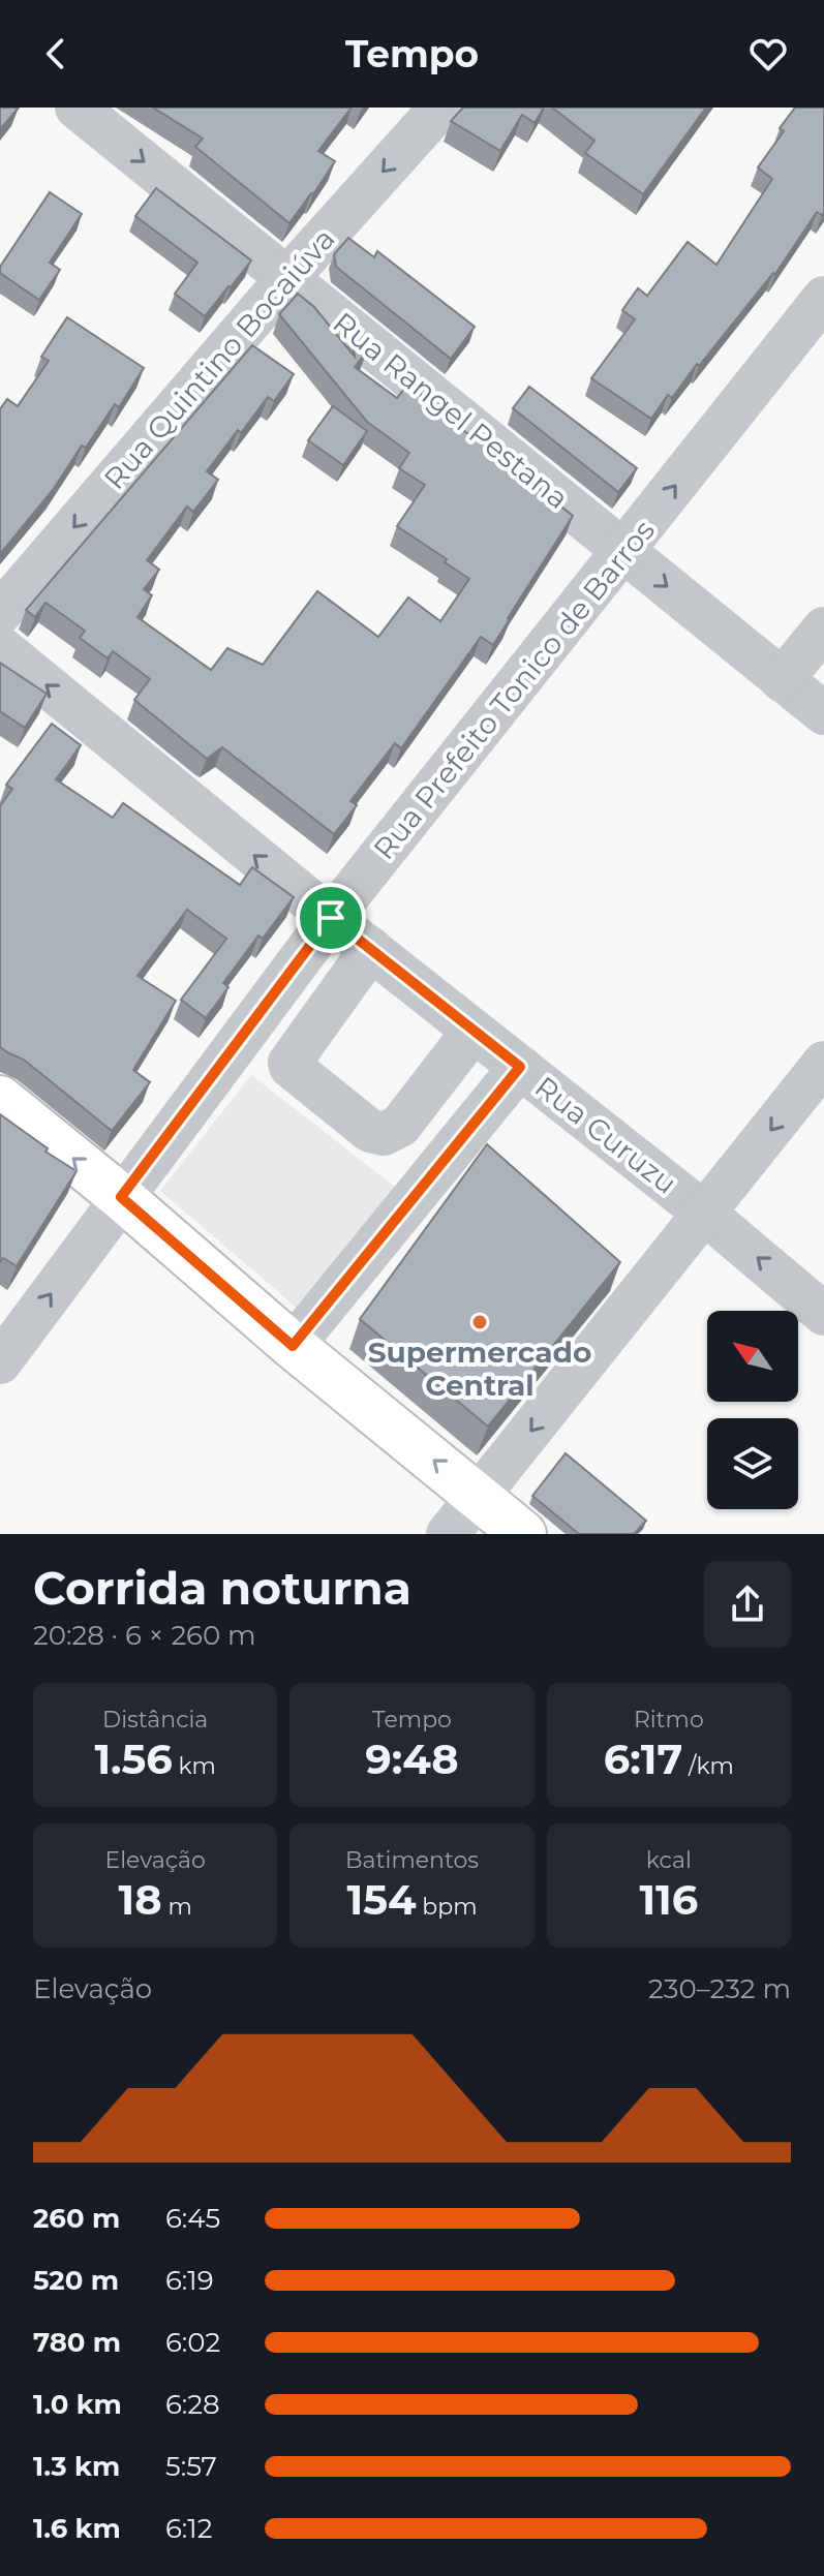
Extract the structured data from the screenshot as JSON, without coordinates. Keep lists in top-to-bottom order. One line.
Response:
{"streets":{"street":["Rua Quintino Bocaiúva","Rua Rangel Pestana","Rua Prefeito Tonico de Barros","Rua Curuzu"]},"crossings":[["Rua Quintino Bocaiúva","Rua Rangel Pestana"],["Rua Rangel Pestana","Rua Prefeito Tonico de Barros"],["Rua Prefeito Tonico de Barros","Rua Curuzu"]],"one_way":["Rua Quintino Bocaiúva","Rua Rangel Pestana","Rua Prefeito Tonico de Barros","Rua Curuzu"],"places":["Supermercado Central"],"north":"top left","page":{"header":"Tempo","heading":["Corrida noturna","20:28 · 6 × 260 m"],"stats":[["Distância","1.56 km"],["Tempo","9:48"],["Ritmo","6:17 /km"],["Elevação","18 m"],["Batimentos","154 bpm"],["kcal","116"]],"chart":["Elevação","230–232 m"],"list":[{"name":"260 m","note":"6:45"},{"name":"520 m","note":"6:19"},{"name":"780 m","note":"6:02"},{"name":"1.0 km","note":"6:28"},{"name":"1.3 km","note":"5:57"},{"name":"1.6 km","note":"6:12"}]}}
